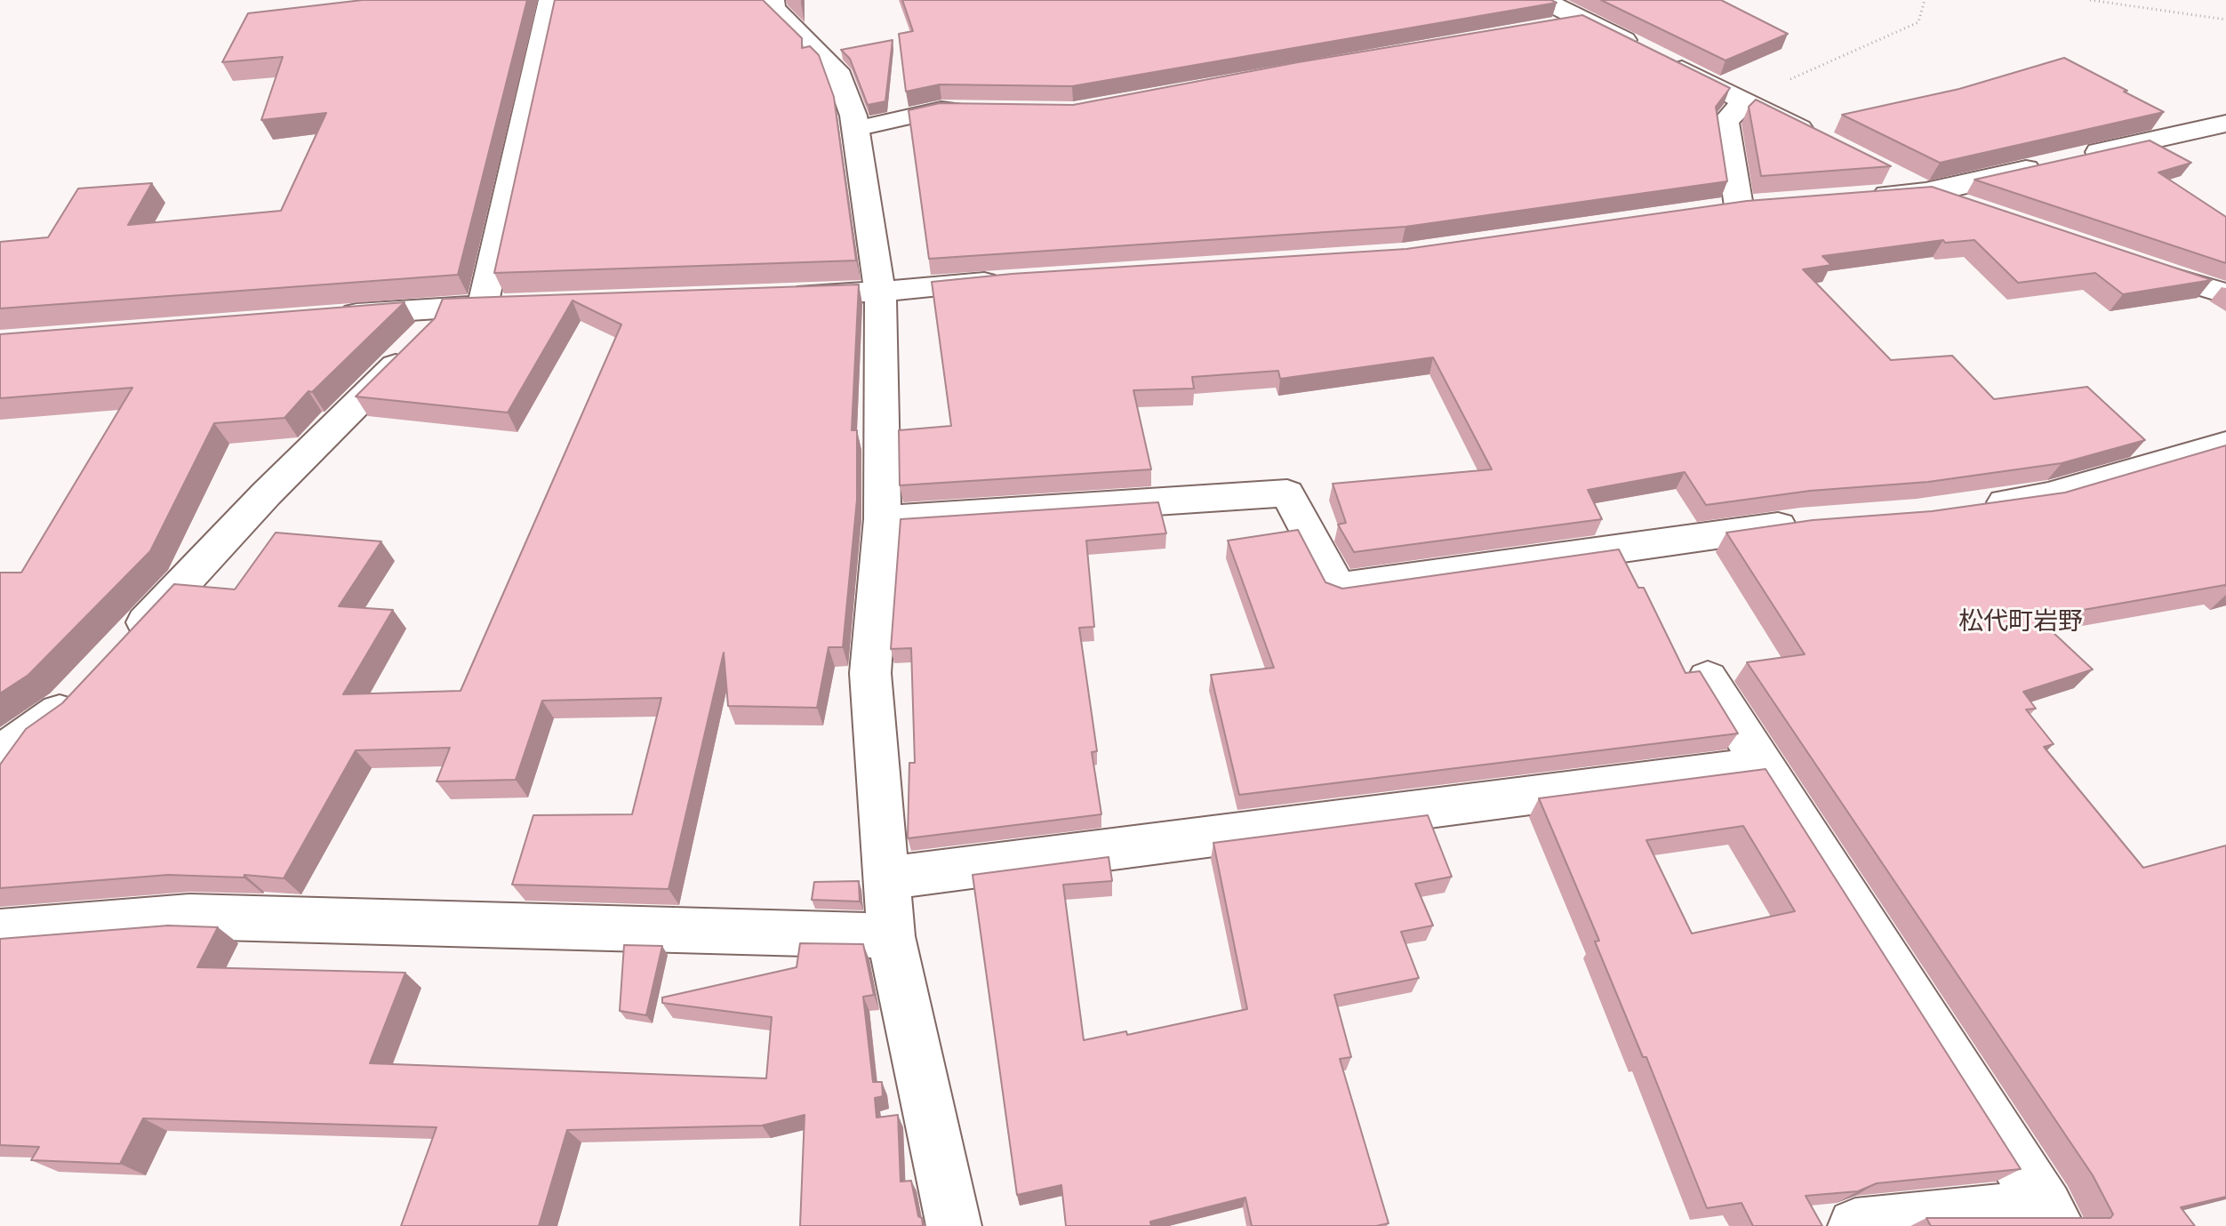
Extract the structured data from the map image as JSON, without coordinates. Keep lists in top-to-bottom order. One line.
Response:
{"districts":["松代町岩野"]}
